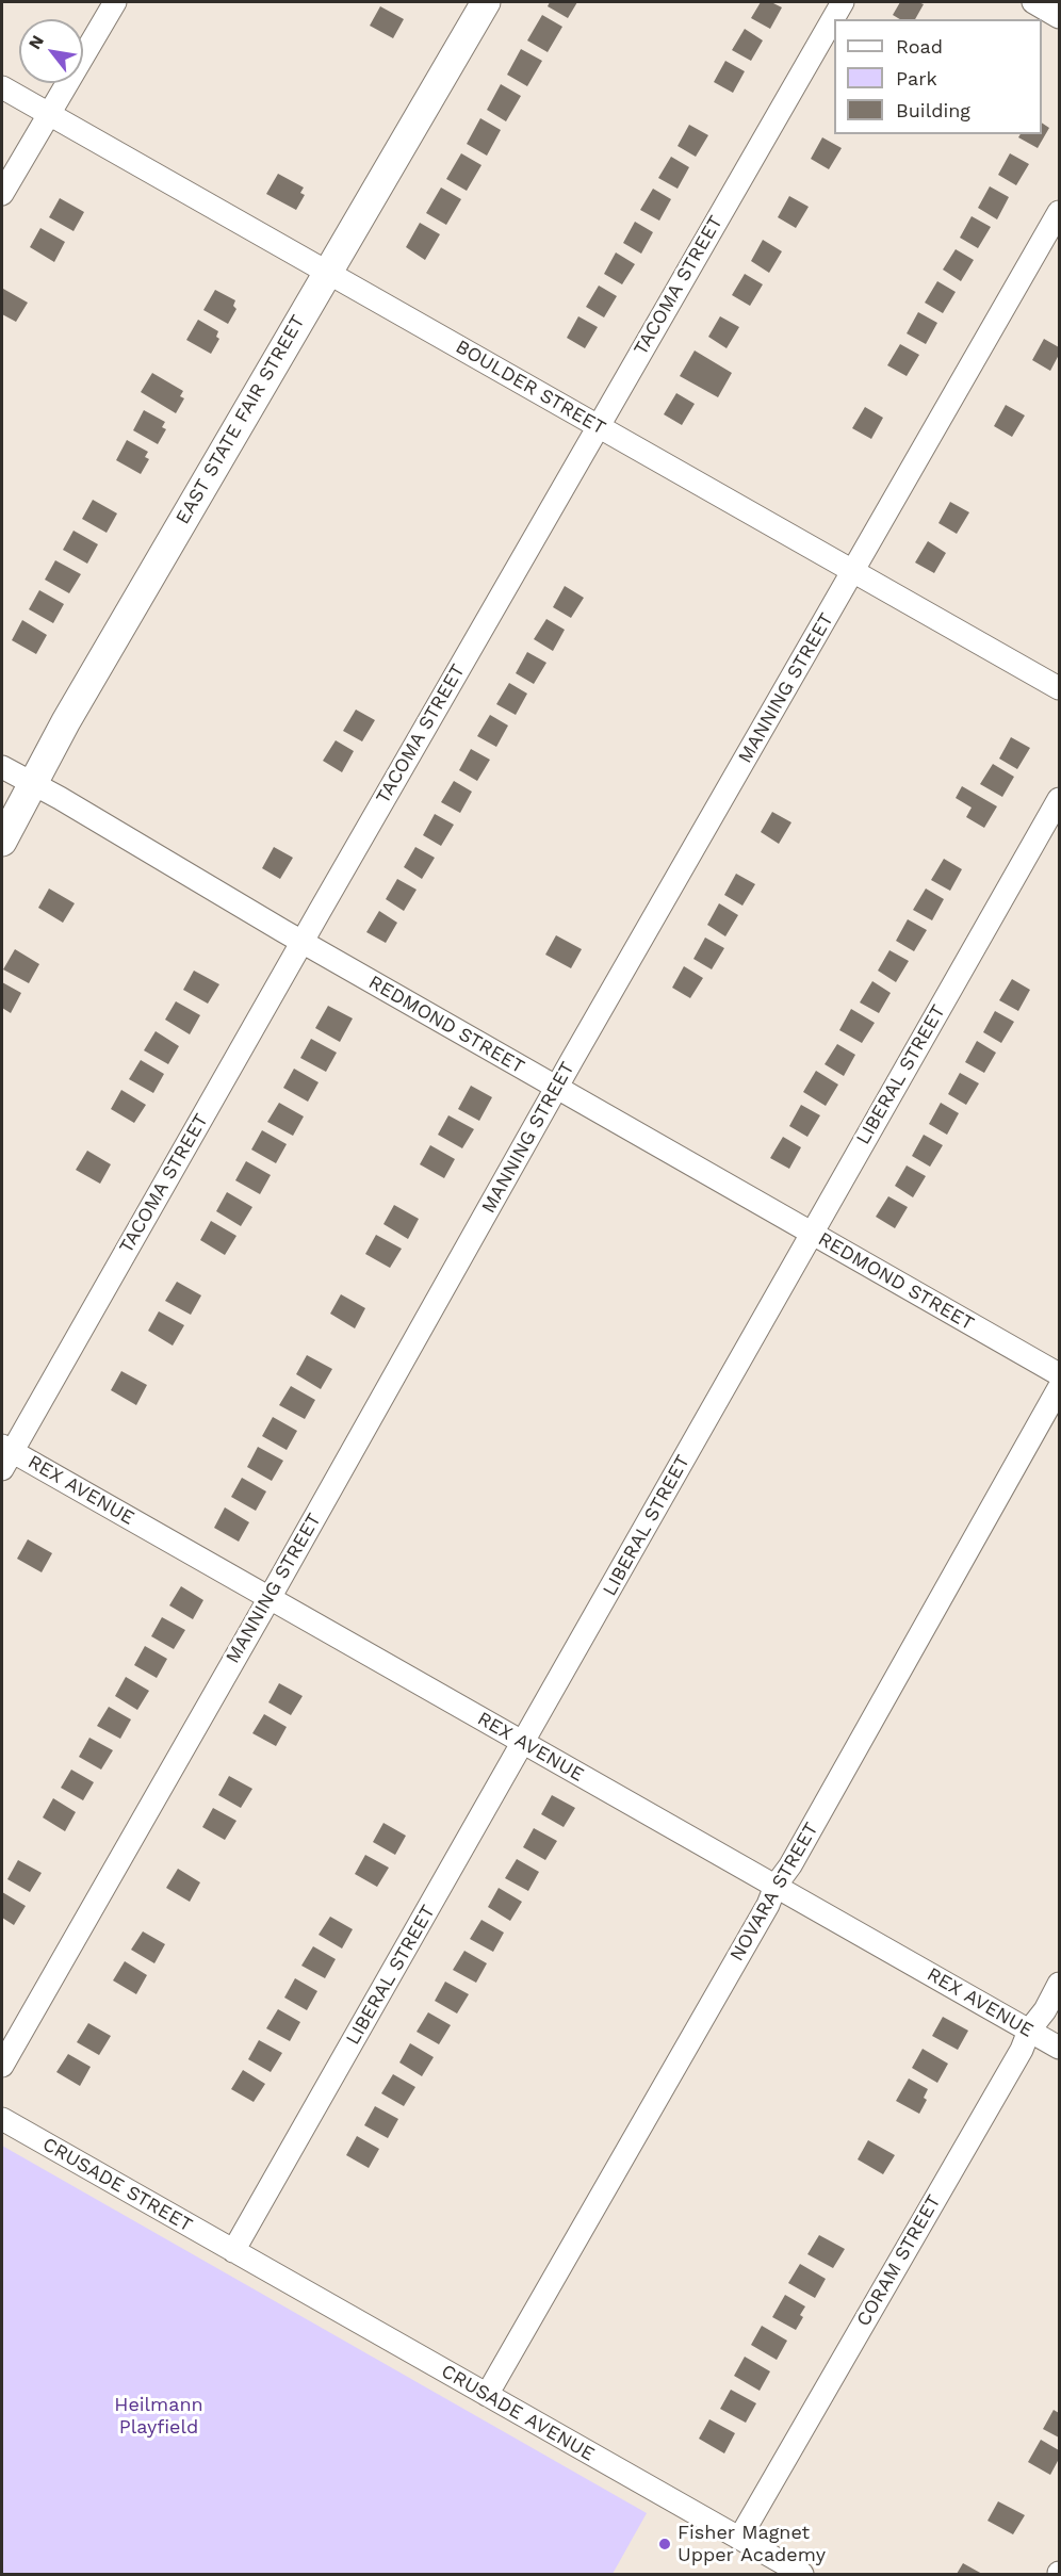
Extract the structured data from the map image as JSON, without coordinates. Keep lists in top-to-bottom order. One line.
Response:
{"streets":{"street":["TACOMA STREET","BOULDER STREET","EAST STATE FAIR STREET","MANNING STREET","REDMOND STREET","LIBERAL STREET","REX AVENUE","NOVARA STREET","CRUSADE STREET","CORAM STREET","CRUSADE AVENUE"]},"crossings":[["TACOMA STREET","BOULDER STREET"],["TACOMA STREET","REDMOND STREET"],["TACOMA STREET","REX AVENUE"],["BOULDER STREET","EAST STATE FAIR STREET"],["BOULDER STREET","MANNING STREET"],["EAST STATE FAIR STREET","REDMOND STREET"],["MANNING STREET","REDMOND STREET"],["MANNING STREET","REX AVENUE"],["REDMOND STREET","LIBERAL STREET"],["LIBERAL STREET","REX AVENUE"],["LIBERAL STREET","CRUSADE STREET"],["LIBERAL STREET","CRUSADE AVENUE"],["REX AVENUE","NOVARA STREET"],["REX AVENUE","CORAM STREET"],["NOVARA STREET","CRUSADE AVENUE"],["CRUSADE STREET","CRUSADE AVENUE"],["CORAM STREET","CRUSADE AVENUE"]],"parks":["Heilmann Playfield"],"places":["Fisher Magnet Upper Academy"],"legend":["Road","Park","Building"],"north":"top left"}
